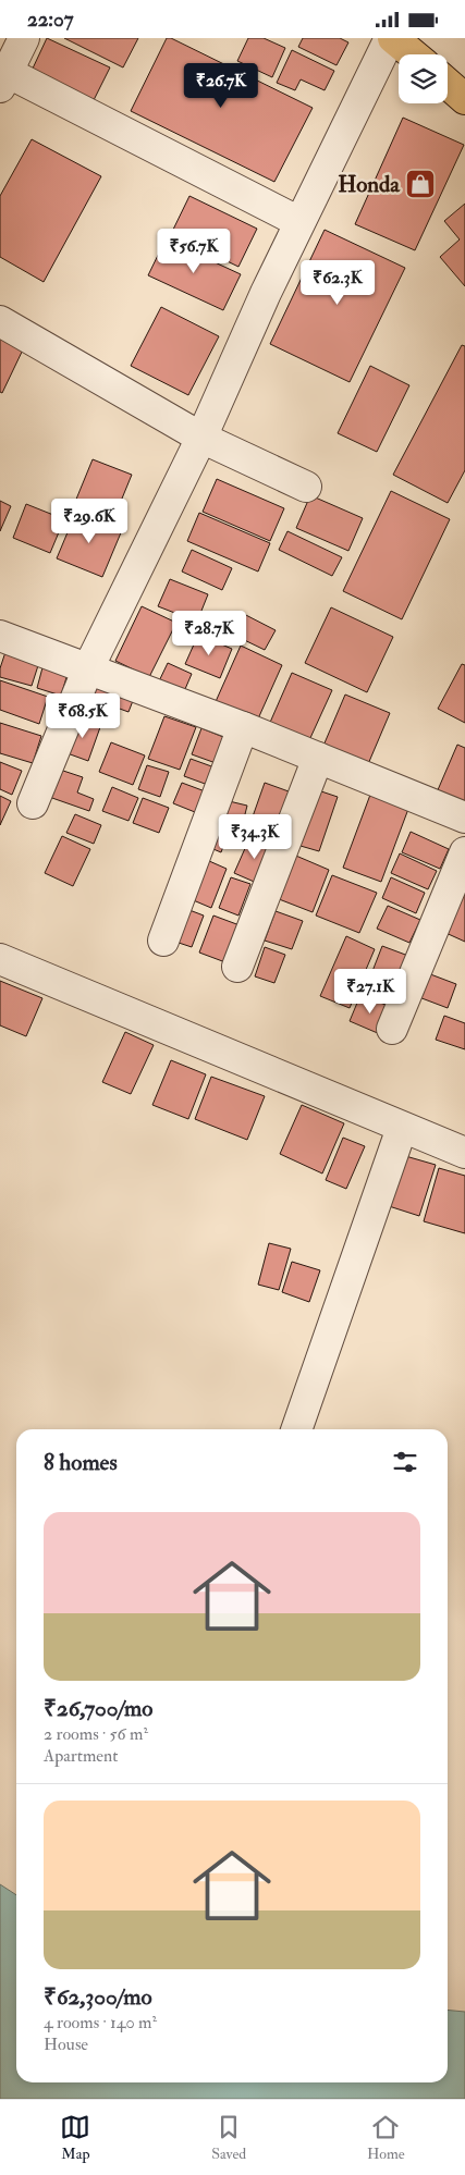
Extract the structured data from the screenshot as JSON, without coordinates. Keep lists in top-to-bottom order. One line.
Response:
{"places":{"shop":["Honda"]},"page":{"status":"22:07","price":["₹26.7K","₹56.7K","₹62.3K","₹29.6K","₹28.7K","₹68.5K","₹34.3K","₹27.1K"],"heading":"8 homes","list":[{"name":"₹26,700/mo","note":"2 rooms · 56 m² · Apartment"},{"name":"₹62,300/mo","note":"4 rooms · 140 m² · House"}],"tabs":["Map","Saved","Home"]}}
